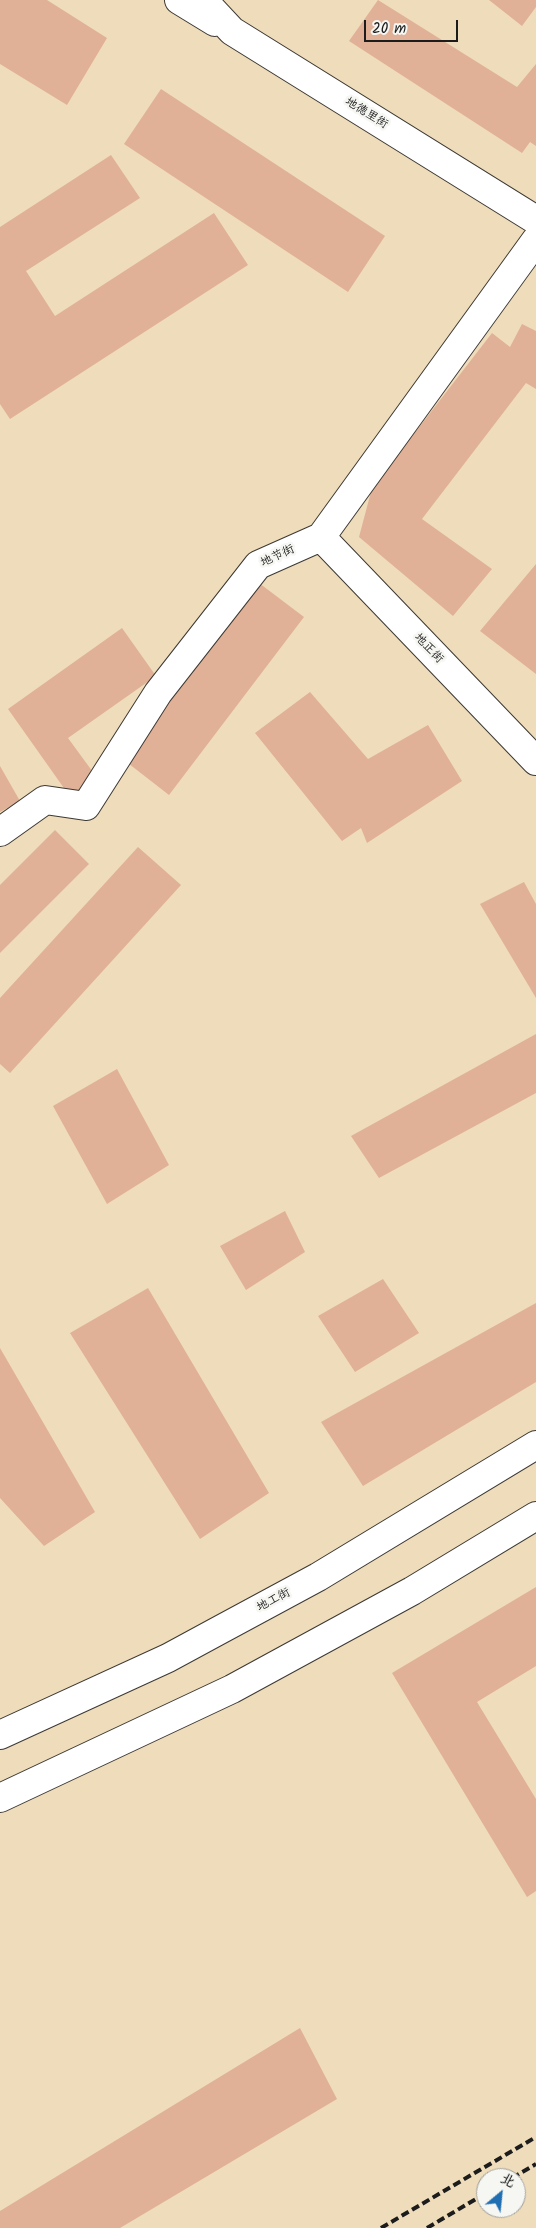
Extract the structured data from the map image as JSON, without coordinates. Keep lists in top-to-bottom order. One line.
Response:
{"streets":{"main road":["地德里街","地节街","地正街","地工街"]},"crossings":[["地节街","地正街"]],"scale_bar":"20 m","north":"top right"}
